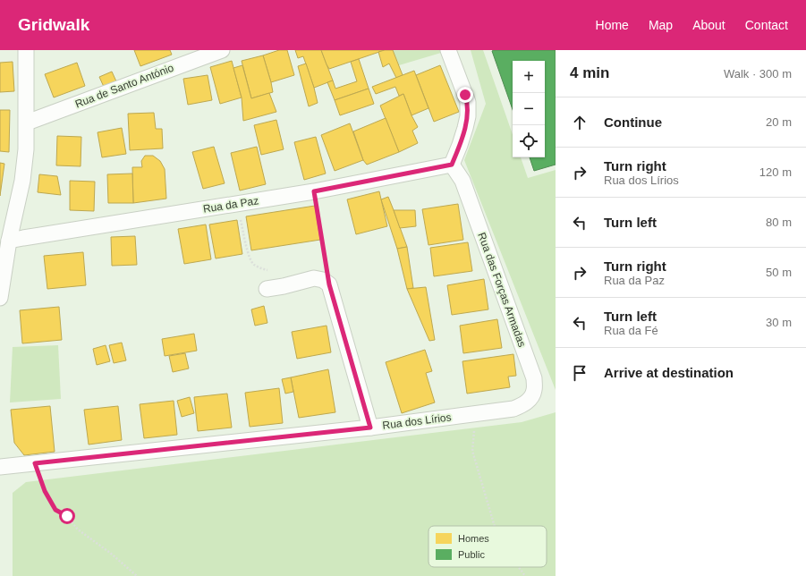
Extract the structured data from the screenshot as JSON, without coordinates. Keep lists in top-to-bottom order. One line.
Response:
{"streets":{"street":["Rua de Santo António","Rua da Paz","Rua das Forças Armadas","Rua dos Lírios"]},"crossings":[["Rua da Paz","Rua das Forças Armadas"],["Rua das Forças Armadas","Rua dos Lírios"]],"legend":["Homes","Public"],"page":{"header":"Gridwalk","nav":["Home","Map","About","Contact"],"heading":["4 min","Walk · 300 m"],"map_buttons":["+","−"],"list":[["Continue","20 m"],["Turn right","Rua dos Lírios","120 m"],["Turn left","80 m"],["Turn right","Rua da Paz","50 m"],["Turn left","Rua da Fé","30 m"],"Arrive at destination"]}}
